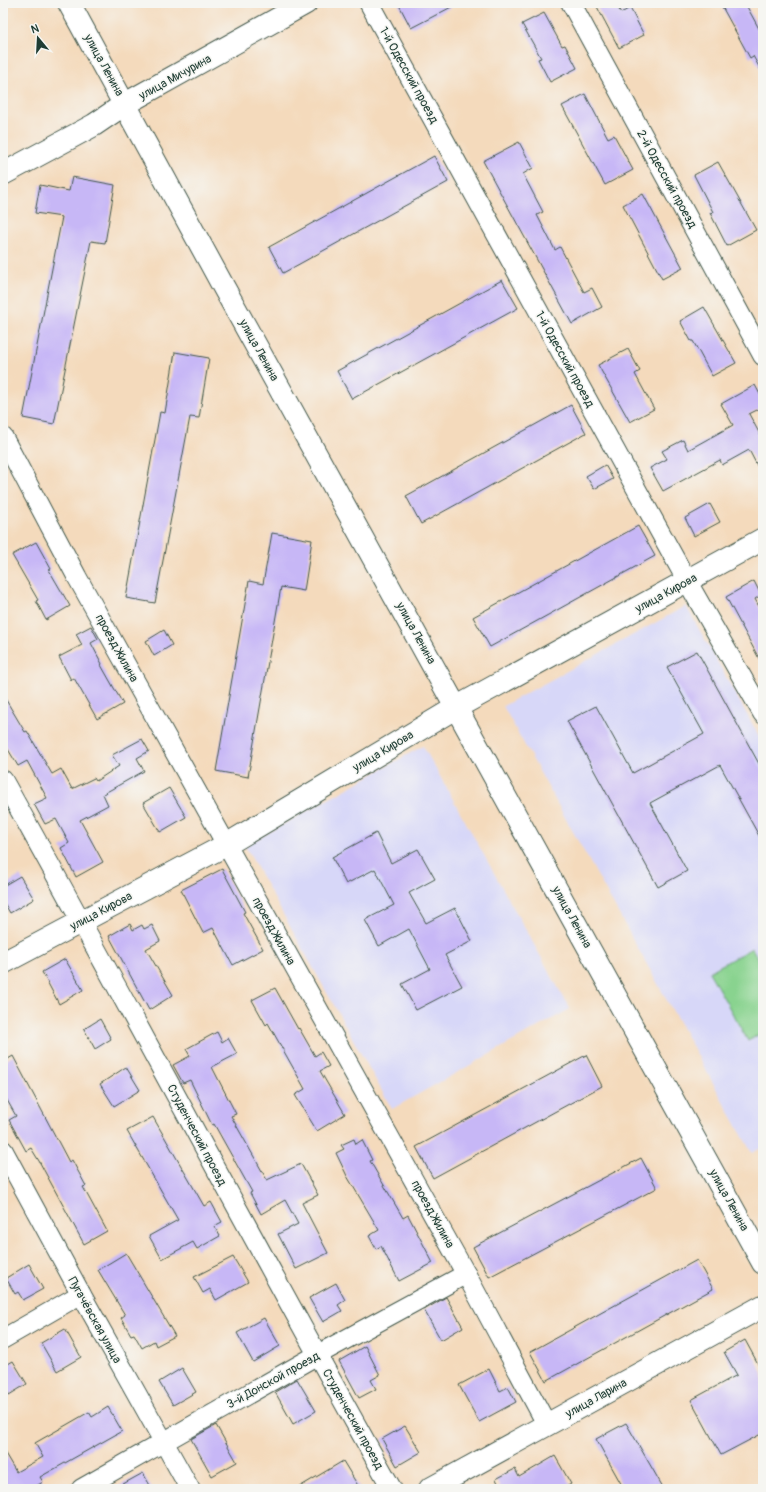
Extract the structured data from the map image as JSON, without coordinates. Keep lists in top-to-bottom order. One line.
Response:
{"streets":{"main road":["улица Ленина","улица Мичурина","улица Кирова","улица Ларина"],"street":["1-й Одесский проезд","2-й Одесский проезд","проезд Жилина","Студенческий проезд","Пугачёвская улица","3-й Донской проезд"]},"crossings":[["улица Ленина","улица Мичурина"],["улица Ленина","улица Кирова"],["1-й Одесский проезд","улица Кирова"],["улица Кирова","проезд Жилина"],["улица Кирова","Студенческий проезд"],["проезд Жилина","3-й Донской проезд"],["проезд Жилина","улица Ларина"],["Студенческий проезд","3-й Донской проезд"],["Пугачёвская улица","3-й Донской проезд"]],"north":"top"}
